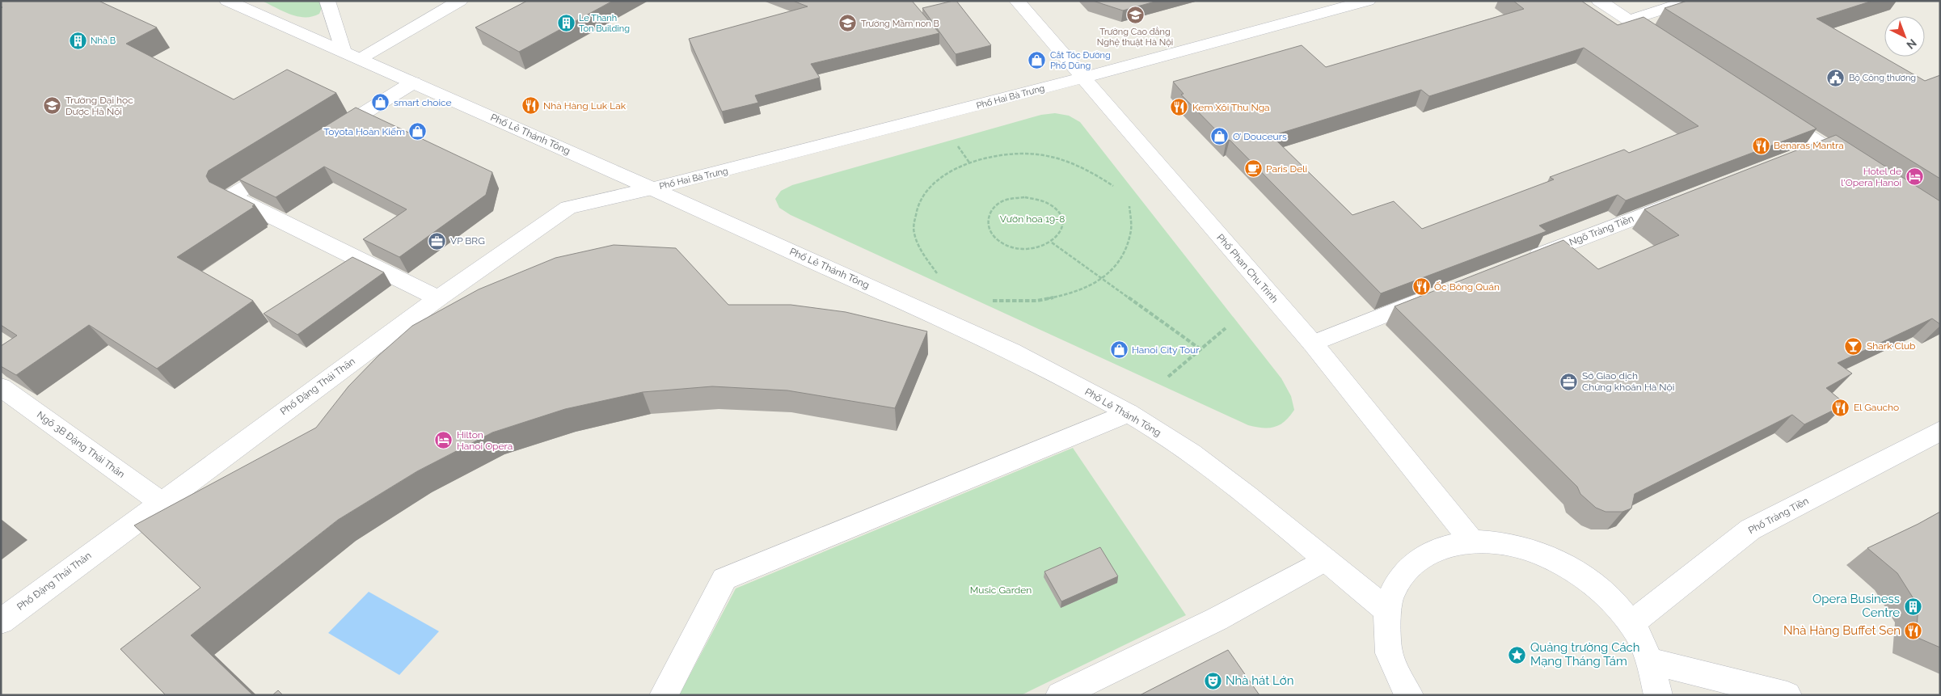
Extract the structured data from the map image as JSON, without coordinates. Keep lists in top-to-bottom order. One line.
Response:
{"streets":{"street":["Phố Hai Bà Trưng","Phố Lê Thánh Tông","Ngõ Tràng Tiền","Phố Phan Chu Trinh","Phố Đặng Thái Thân","Ngõ 3B Đặng Thái Thân","Phố Tràng Tiền"]},"crossings":[["Phố Hai Bà Trưng","Phố Lê Thánh Tông"],["Phố Hai Bà Trưng","Phố Phan Chu Trinh"],["Phố Hai Bà Trưng","Phố Đặng Thái Thân"],["Phố Lê Thánh Tông","Phố Đặng Thái Thân"],["Phố Đặng Thái Thân","Ngõ 3B Đặng Thái Thân"]],"parks":["Vườn hoa 19-8","Music Garden"],"places":{"school or university":["Trường Cao đẳng Nghệ thuật Hà Nội","Trường Mầm non B","Trường Đại học Dược Hà Nội"],"building":["Le Thanh Ton Building","Nhà B","Opera Business Centre"],"shop":["Cắt Tóc Đường Phố Dũng","smart choice","Toyota Hoàn Kiếm","O’ Douceurs","Hanoi City Tour"],"public building":["Bộ Công thương"],"restaurant":["Nhà Hàng Luk Lak","Kem Xôi Thu Nga","Benaras Mantra","Ốc Bông Quán","El Gaucho","Nhà Hàng Buffet Sen"],"cafe":["Paris Deli"],"hotel":["Hotel de l'Opera Hanoi","Hilton Hanoi Opera"],"office":["VP BRG","Sở Giao dịch Chứng khoán Hà Nội"],"bar":["Shark Club"],"place":["Quảng trường Cách Mạng Tháng Tám"],"theatre":["Nhà hát Lớn"]},"north":"bottom right"}
